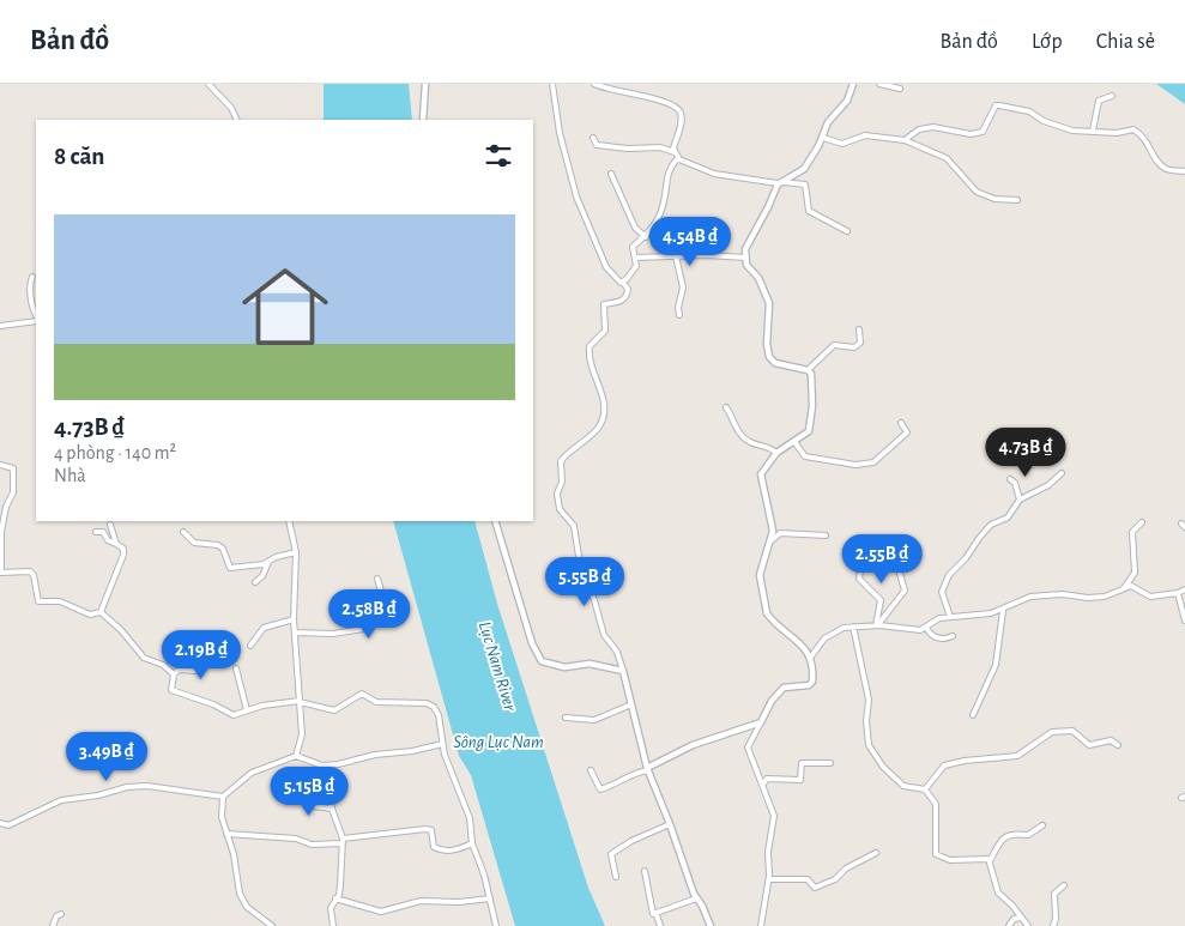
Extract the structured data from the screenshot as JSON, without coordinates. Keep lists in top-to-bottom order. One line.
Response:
{"water":["Lục Nam River","Sông Lục Nam"],"page":{"header":"Bản đồ","nav":["Bản đồ","Lớp","Chia sẻ"],"heading":"8 căn","list":[{"name":"4.73B ₫","note":"4 phòng · 140 m² · Nhà"}],"price":["4.54B ₫","4.73B ₫","2.55B ₫","5.55B ₫","2.58B ₫","2.19B ₫","3.49B ₫","5.15B ₫"]}}
